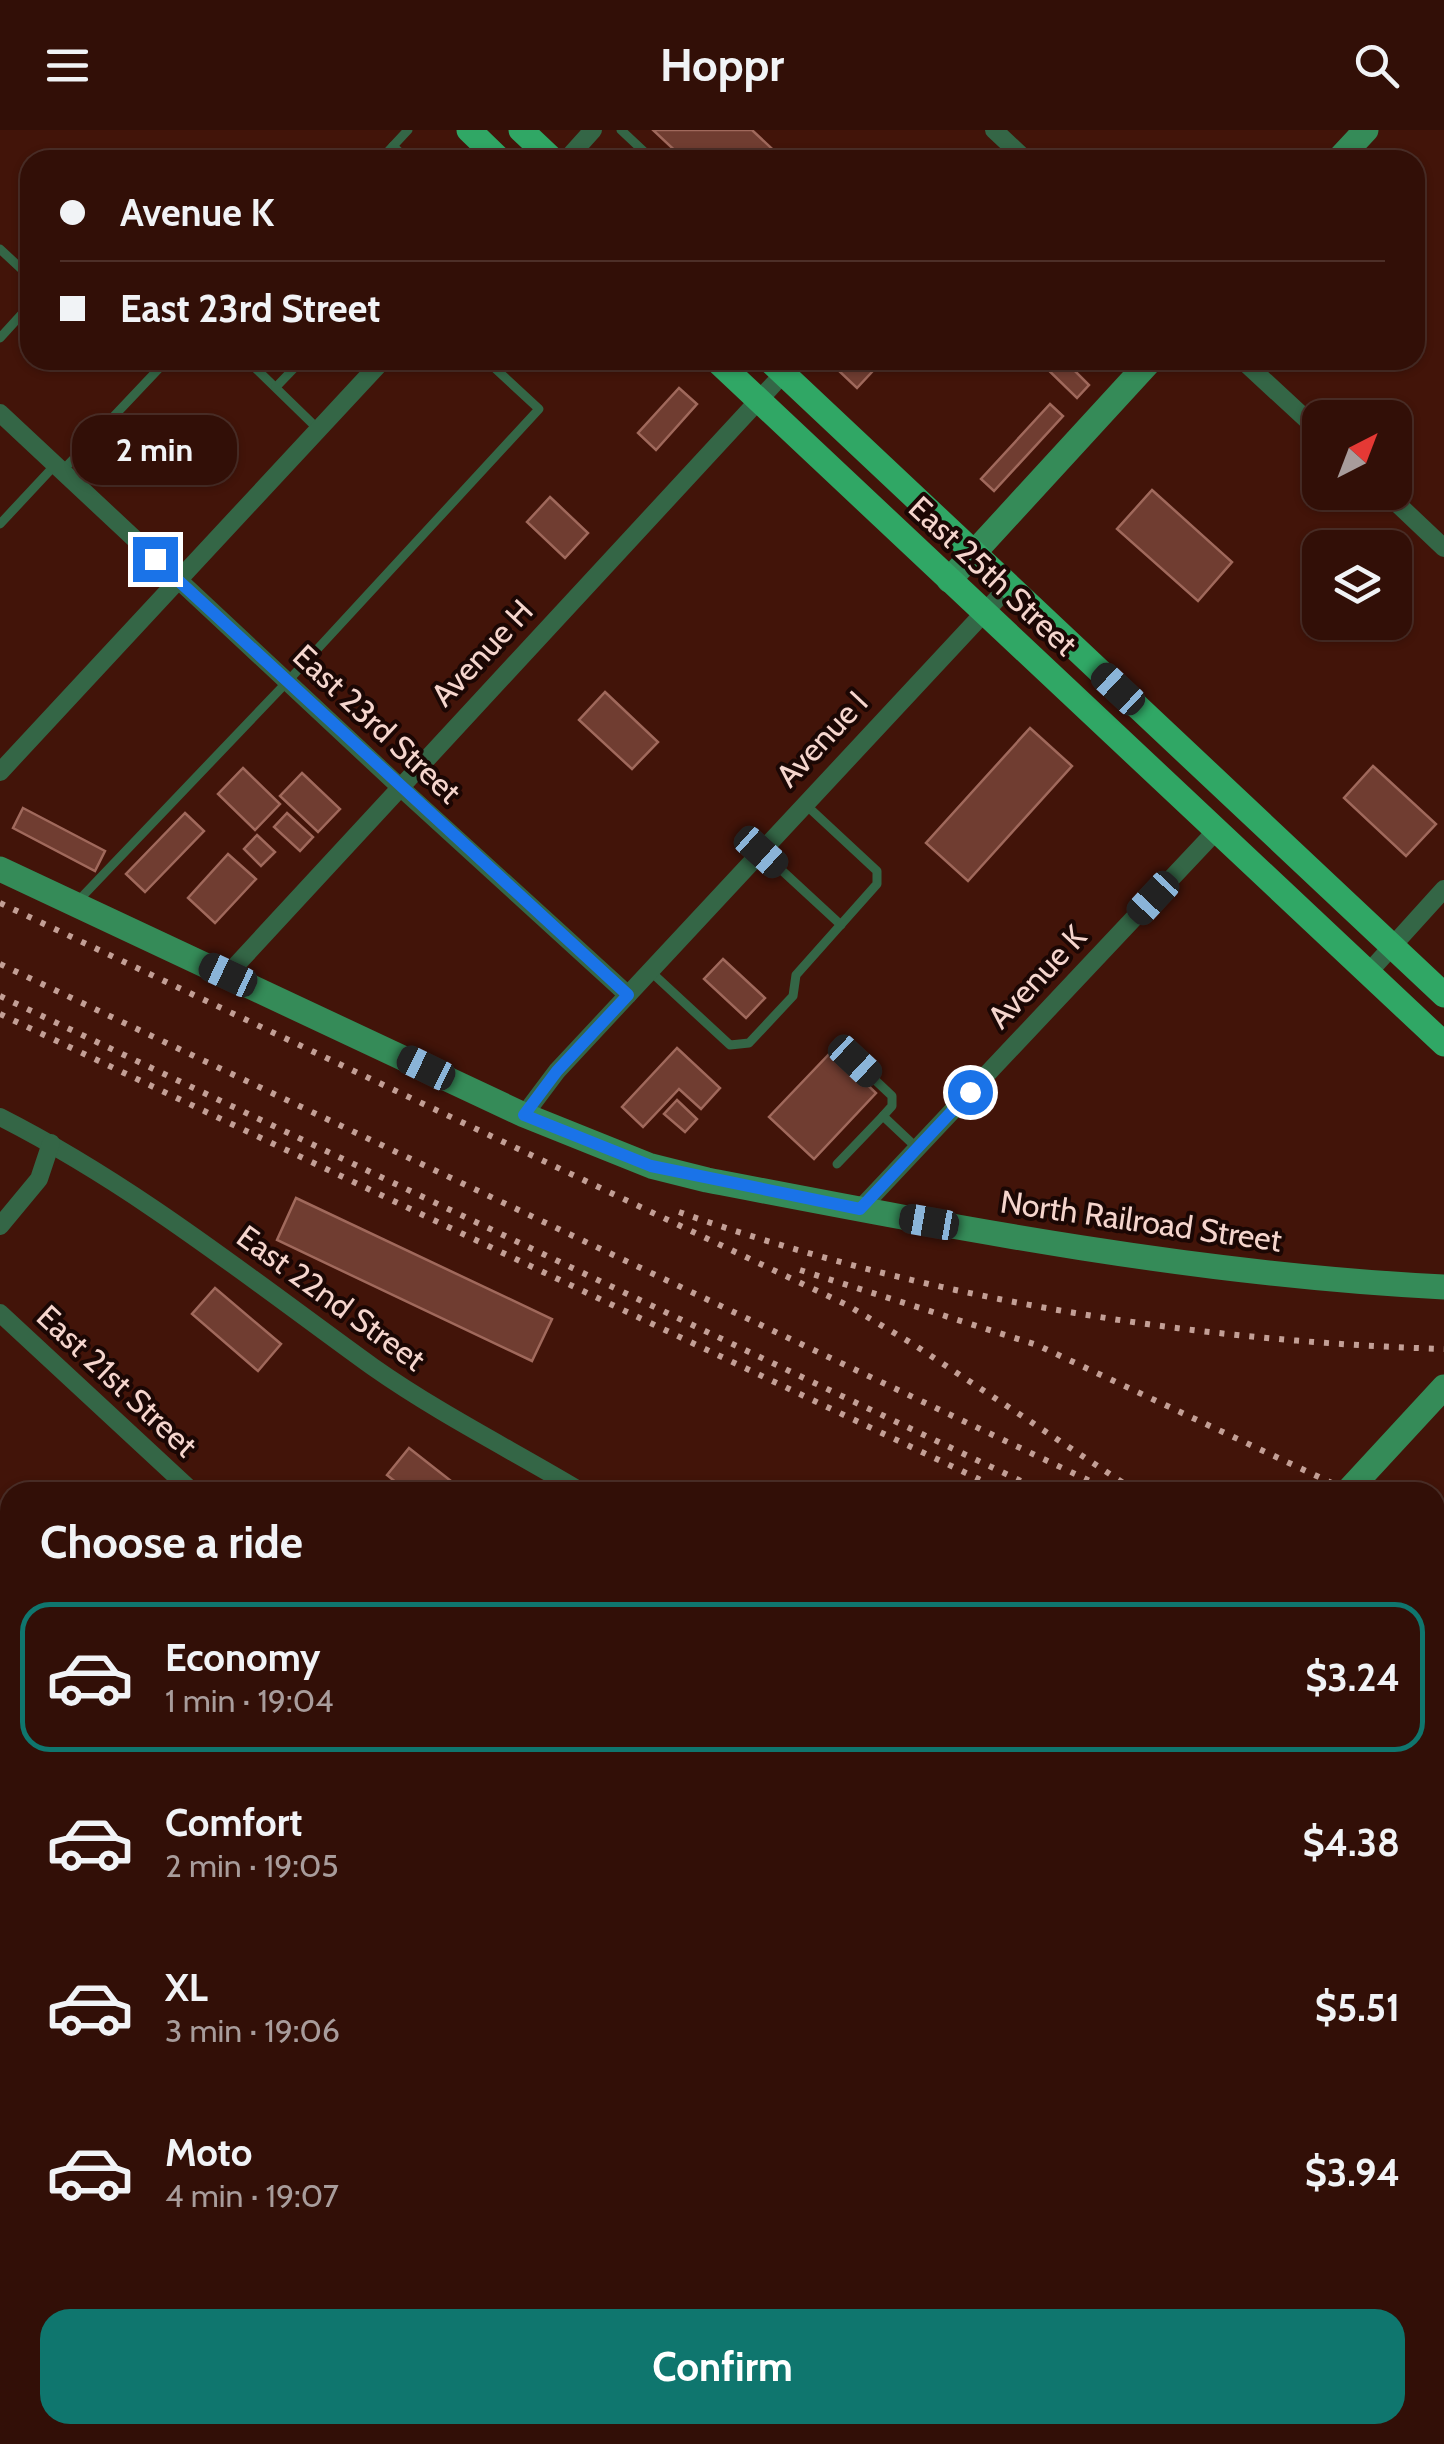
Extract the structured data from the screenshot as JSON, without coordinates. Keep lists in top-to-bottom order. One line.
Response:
{"streets":{"main road":["East 25th Street","North Railroad Street"],"street":["Avenue H","East 23rd Street","Avenue I","Avenue K","East 22nd Street","East 21st Street"]},"crossings":[["East 25th Street","Avenue H"],["East 25th Street","Avenue I"],["East 25th Street","Avenue K"],["Avenue H","East 23rd Street"],["Avenue H","North Railroad Street"],["East 23rd Street","Avenue I"],["Avenue I","North Railroad Street"],["Avenue K","North Railroad Street"]],"north":"top right","page":{"header":"Hoppr","banner":["Avenue K","East 23rd Street"],"bubble":"2 min","heading":"Choose a ride","list":[{"name":"Economy","note":"1 min · 19:04","value":"$3.24"},{"name":"Comfort","note":"2 min · 19:05","value":"$4.38"},{"name":"XL","note":"3 min · 19:06","value":"$5.51"},{"name":"Moto","note":"4 min · 19:07","value":"$3.94"}],"buttons":"Confirm"}}
